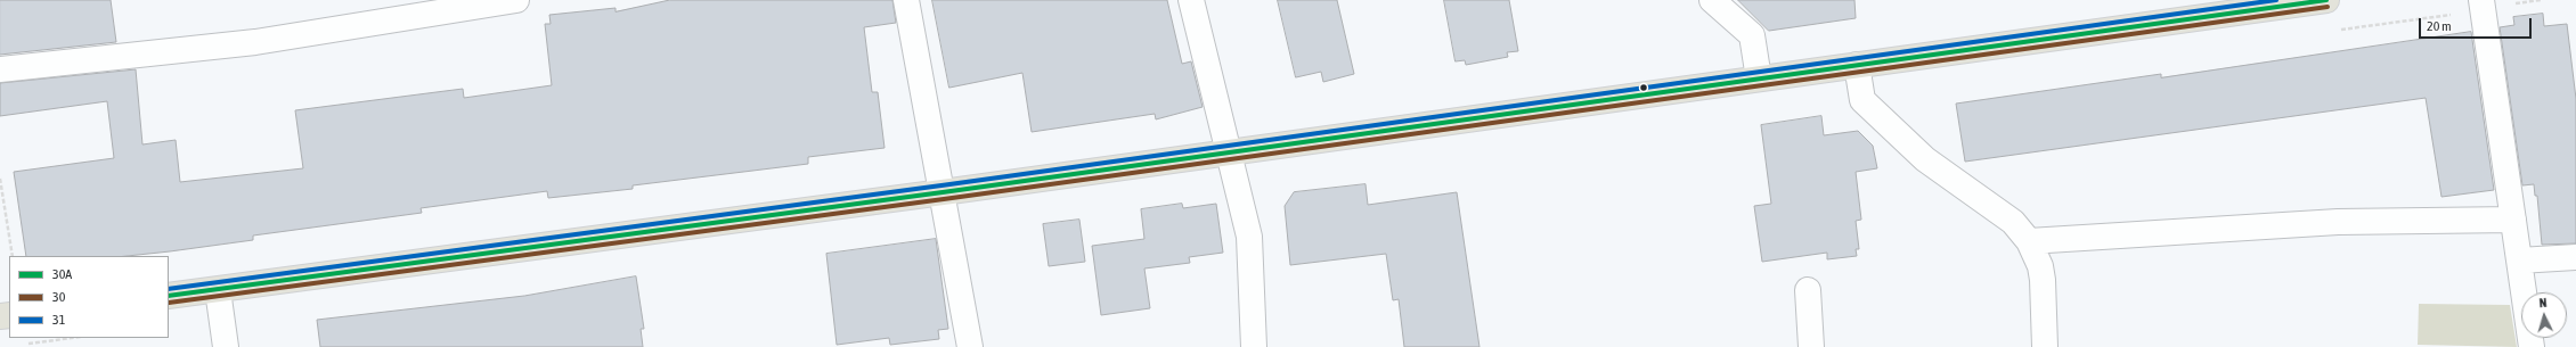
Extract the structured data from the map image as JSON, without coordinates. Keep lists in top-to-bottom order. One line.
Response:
{"lines":["transit line 30A","transit line 31","transit line 30"],"legend":["30A","30","31"],"scale_bar":"20 m","north":"top"}
